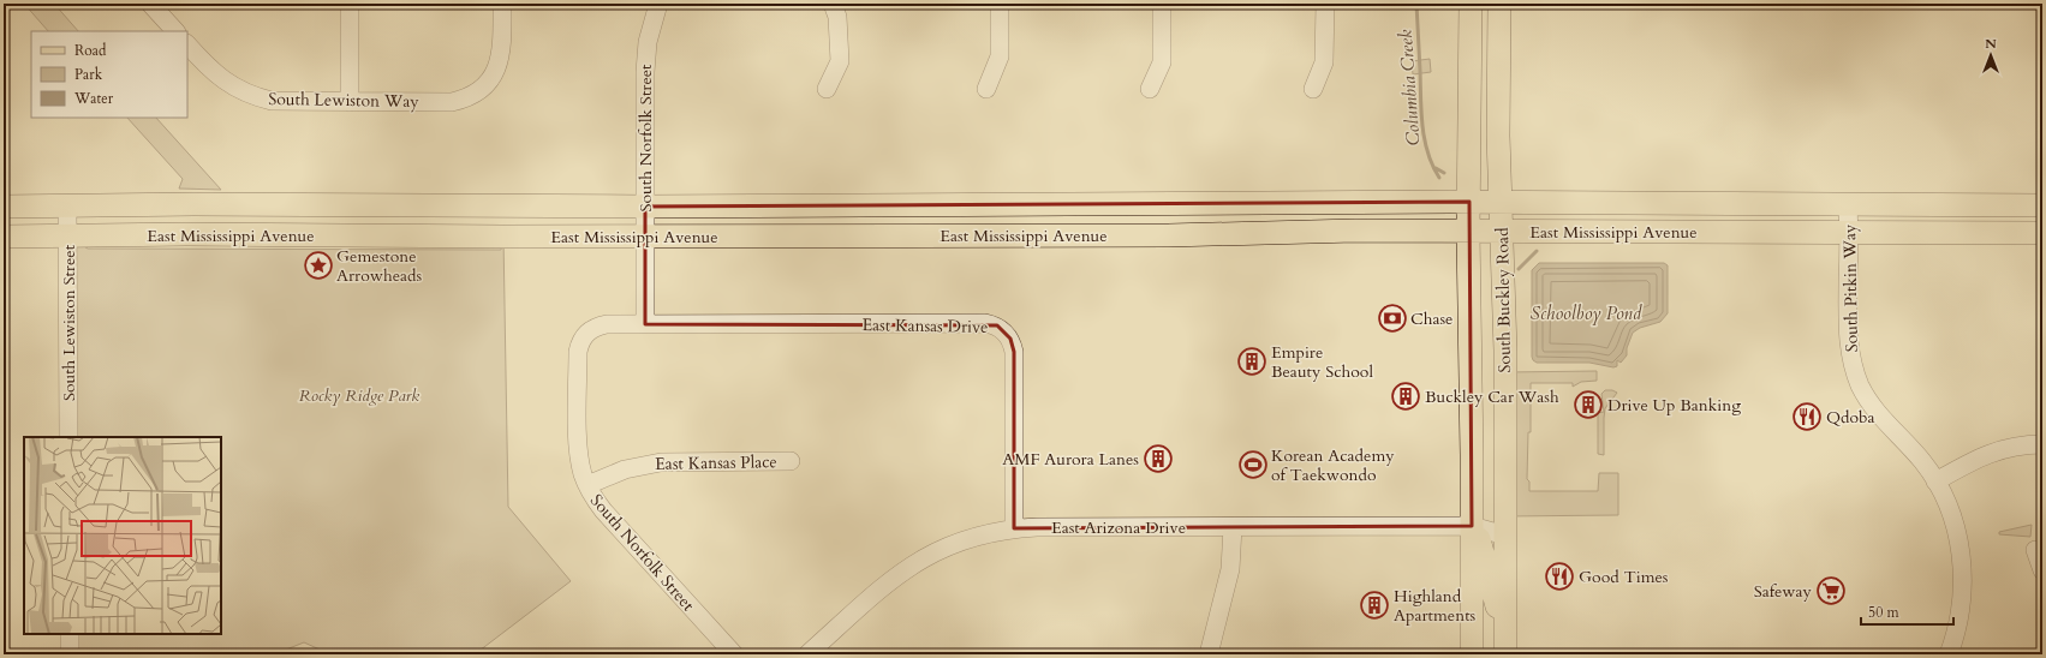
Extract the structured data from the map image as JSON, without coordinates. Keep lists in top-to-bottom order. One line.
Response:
{"streets":{"main road":["East Mississippi Avenue","South Buckley Road"],"street":["South Lewiston Way","South Norfolk Street","South Pitkin Way","South Lewiston Street","East Kansas Drive","East Kansas Place","East Arizona Drive"]},"crossings":[["South Norfolk Street","East Mississippi Avenue"],["South Norfolk Street","East Kansas Drive"],["South Norfolk Street","East Kansas Place"],["East Mississippi Avenue","South Pitkin Way"],["East Mississippi Avenue","South Buckley Road"],["East Mississippi Avenue","South Lewiston Street"],["South Buckley Road","East Arizona Drive"],["East Kansas Drive","East Arizona Drive"]],"water":["Columbia Creek","Schoolboy Pond"],"parks":["Rocky Ridge Park"],"places":{"place":["Gemestone Arrowheads"],"bank":["Chase"],"building":["Empire Beauty School","Buckley Car Wash","Drive Up Banking","AMF Aurora Lanes","Highland Apartments"],"restaurant":["Qdoba","Good Times"],"sports":["Korean Academy of Taekwondo"],"supermarket":["Safeway"]},"legend":["Road","Park","Water"],"scale_bar":"50 m","north":"top"}
